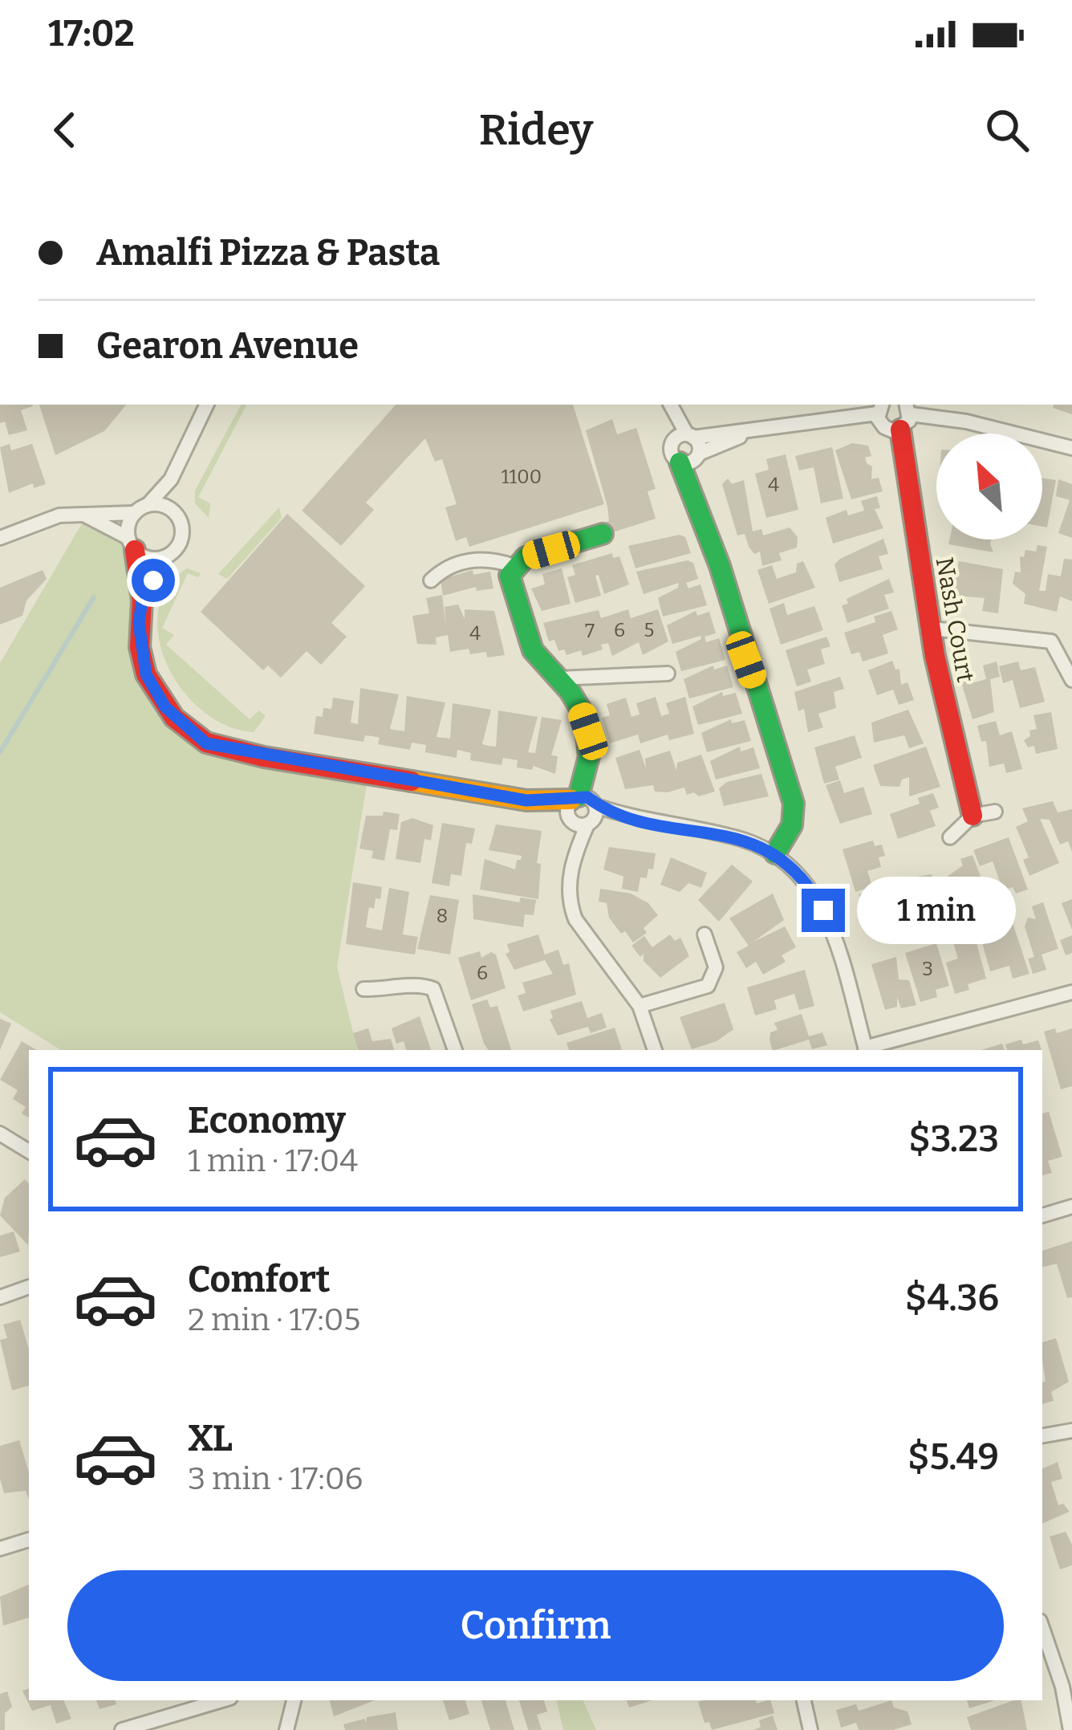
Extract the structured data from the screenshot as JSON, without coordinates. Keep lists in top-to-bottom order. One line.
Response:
{"streets":{"street":["Nash Court"]},"house_numbers":["1100","4","6","5","7","4","8","3","6"],"north":"top left","page":{"status":"17:02","header":"Ridey","banner":["Amalfi Pizza & Pasta","Gearon Avenue"],"bubble":"1 min","list":[{"name":"Economy","note":"1 min · 17:04","value":"$3.23"},{"name":"Comfort","note":"2 min · 17:05","value":"$4.36"},{"name":"XL","note":"3 min · 17:06","value":"$5.49"}],"buttons":"Confirm"}}
